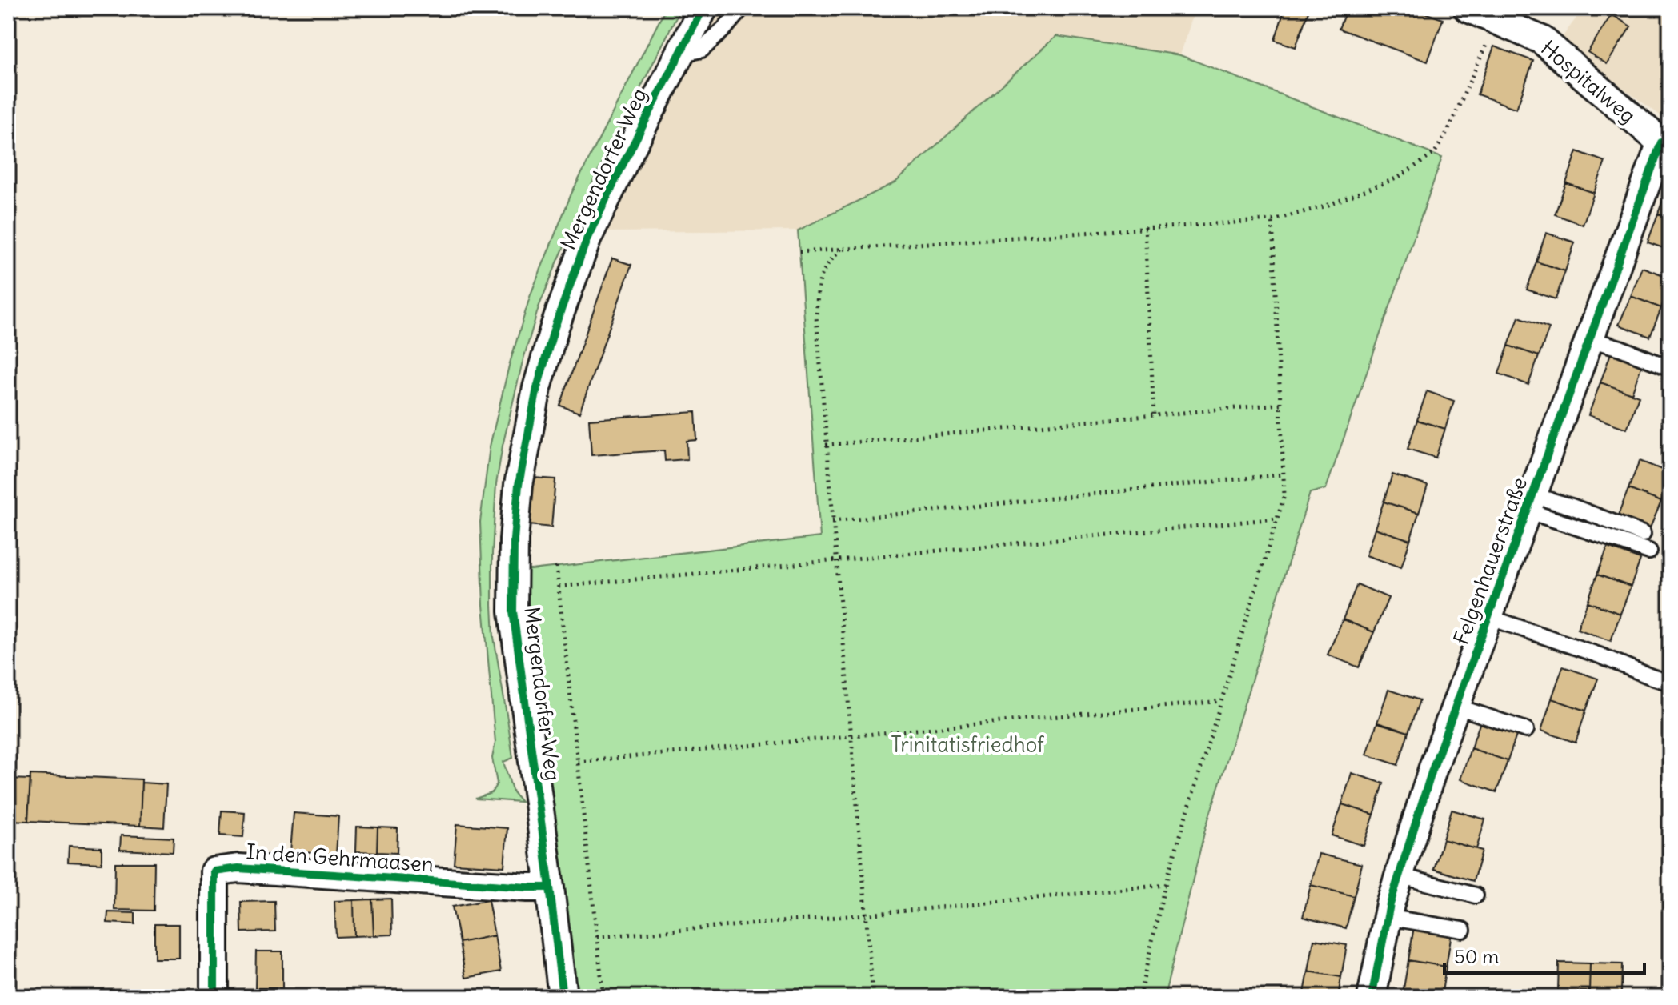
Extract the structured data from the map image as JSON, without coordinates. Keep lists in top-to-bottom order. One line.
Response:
{"streets":{"street":["Hospitalweg","Mergendorfer Weg","Felgenhauerstraße","In den Gehrmaasen"]},"crossings":[["Hospitalweg","Felgenhauerstraße"],["Mergendorfer Weg","In den Gehrmaasen"]],"parks":["Trinitatisfriedhof"],"scale_bar":"50 m"}
